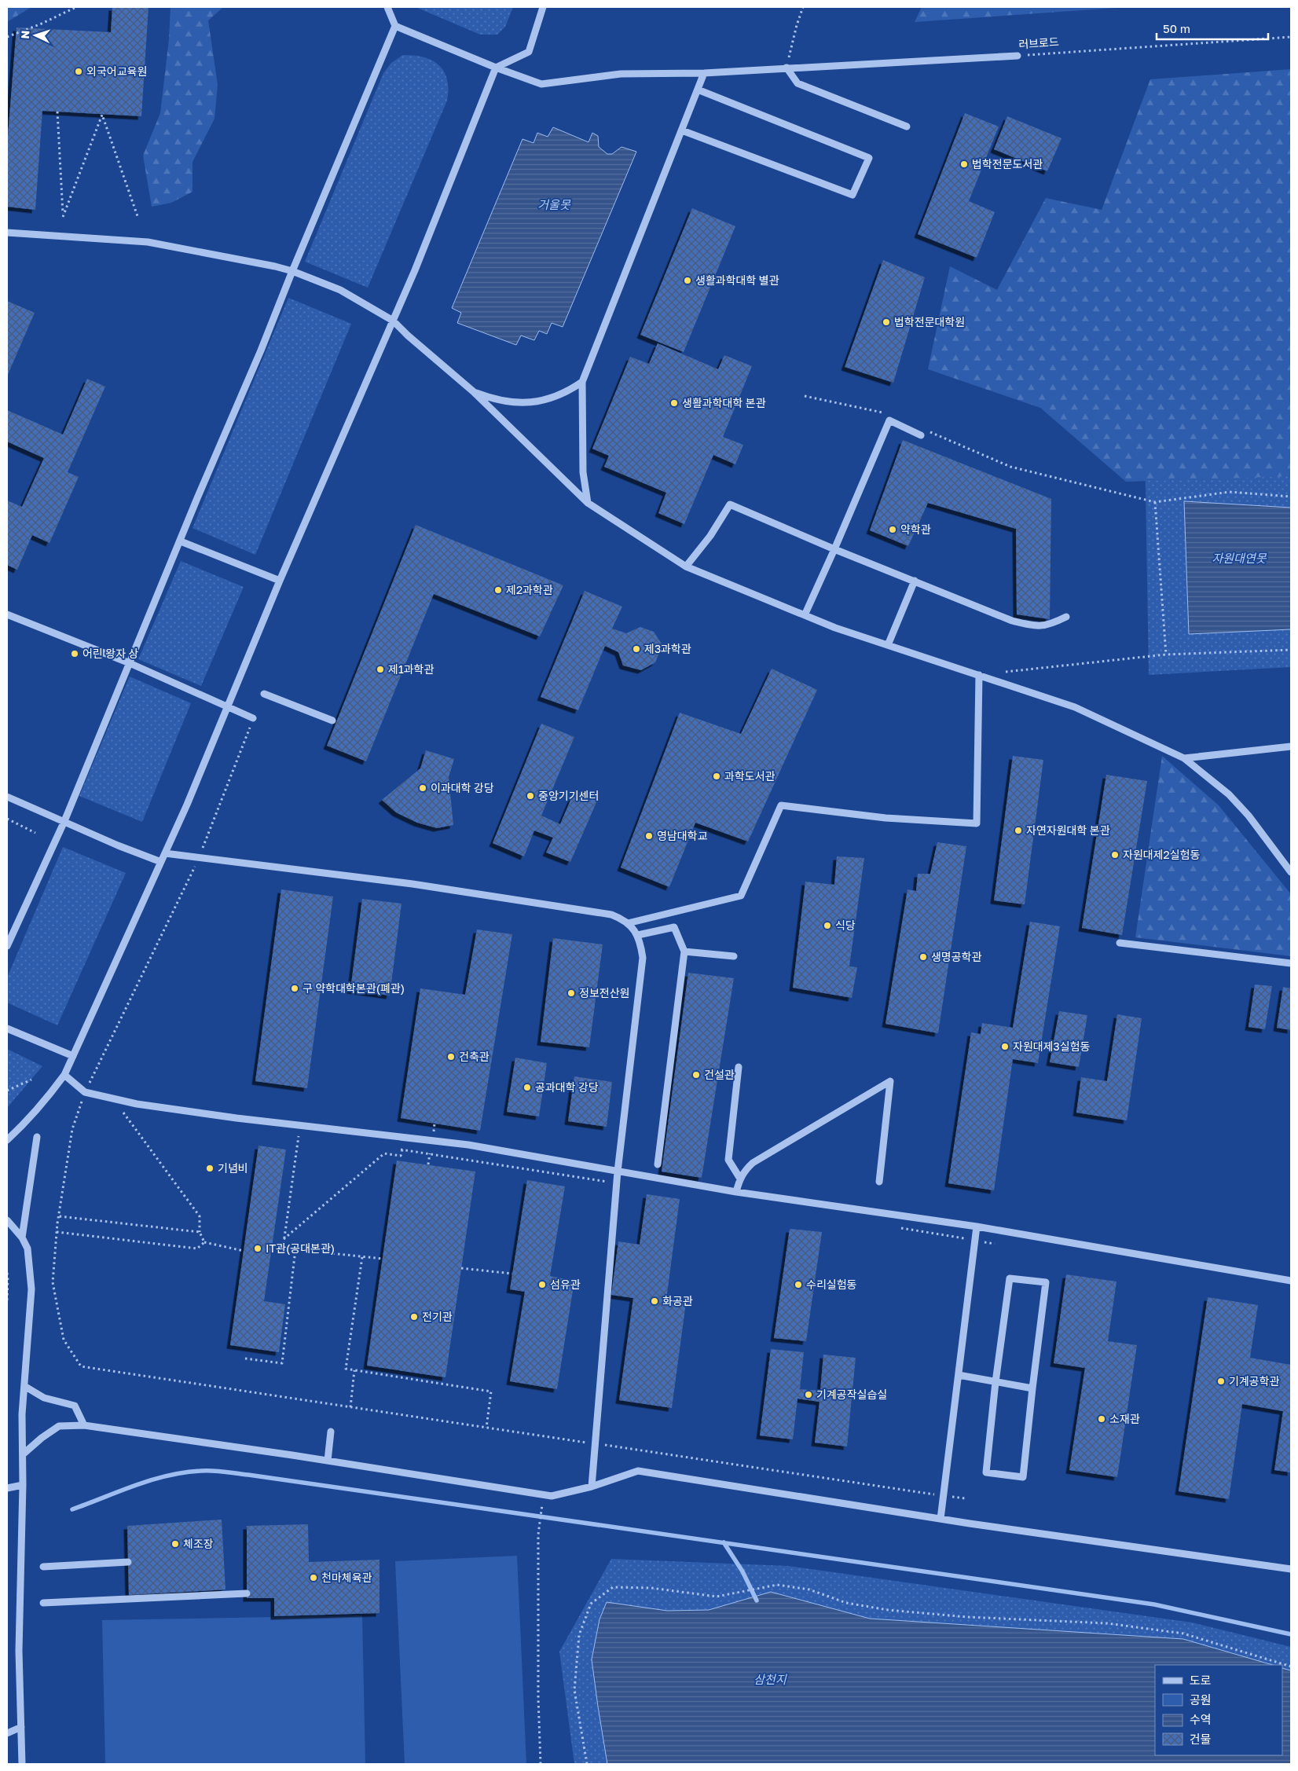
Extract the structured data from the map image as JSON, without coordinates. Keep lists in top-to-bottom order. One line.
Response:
{"streets":{"street":["러브로드"]},"water":["거울못","자원대연못","삼천지"],"places":["외국어교육원","법학전문도서관","생활과학대학 별관","법학전문대학원","생활과학대학 본관","약학관","제2과학관","제3과학관","어린 왕자 상","제1과학관","과학도서관","이과대학 강당","중앙기기센터","자연자원대학 본관","영남대학교","자원대제2실험동","식당","생명공학관","구 약학대학본관(폐관)","정보전산원","자원대제3실험동","건축관","건설관","공과대학 강당","기념비","IT관(공대본관)","섬유관","수리실험동","화공관","전기관","기계공학관","기계공작실습실","소재관","체조장","천마체육관"],"legend":["도로","공원","수역","건물"],"scale_bar":"50 m","north":"left"}
